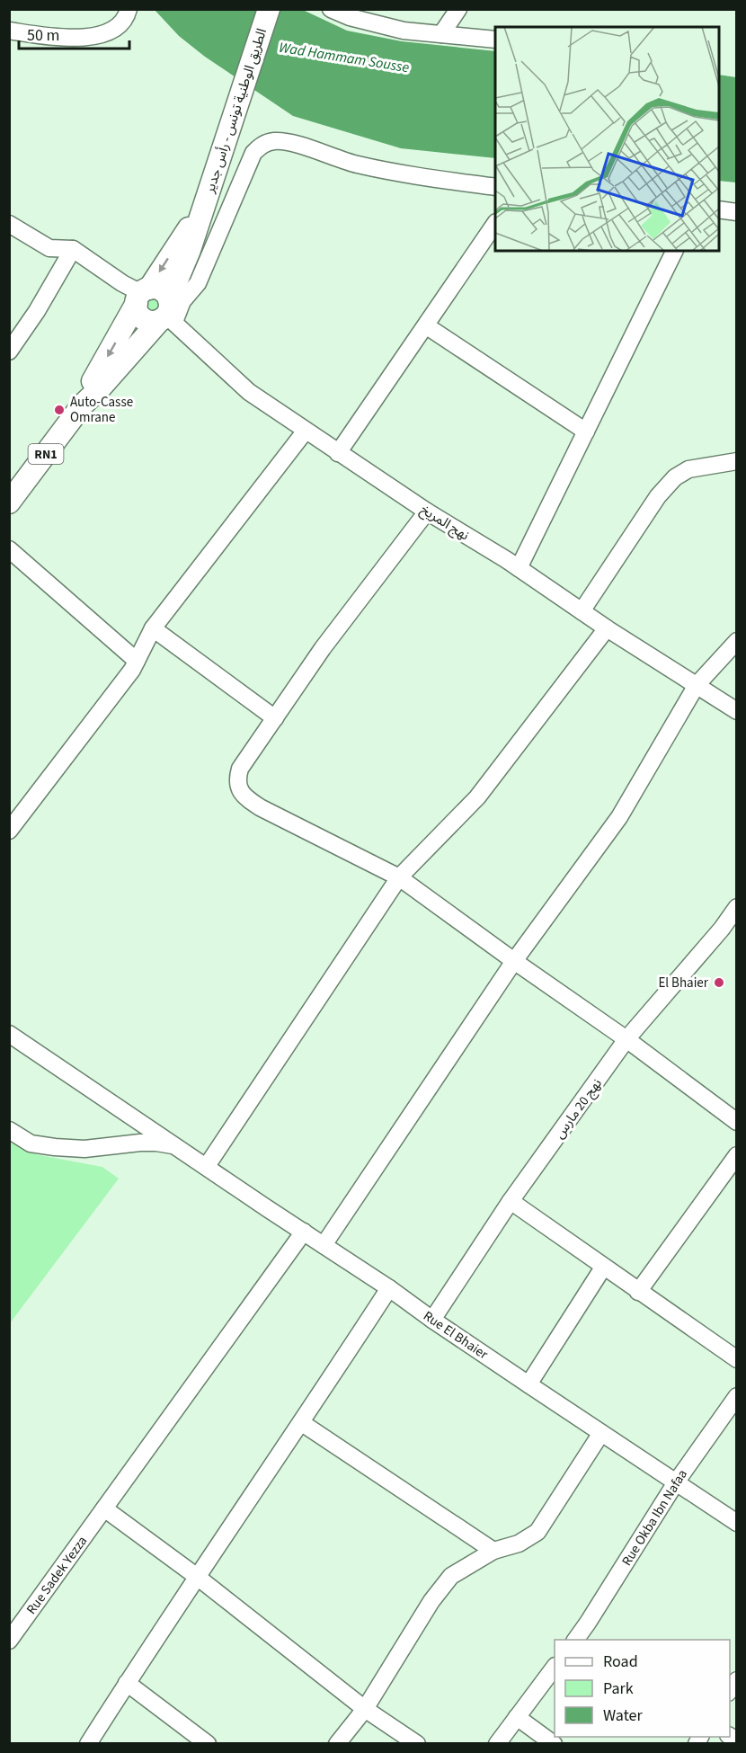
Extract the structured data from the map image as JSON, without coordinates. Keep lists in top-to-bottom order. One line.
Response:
{"streets":{"main road":["الطريق الوطنية تونس - رأس جدير","RN1"],"street":["نهج المريخ","نهج 20 مارس","Rue El Bhaier","Rue Okba Ibn Nafaa","Rue Sadek Yezza"]},"crossings":[["الطريق الوطنية تونس - رأس جدير","نهج المريخ"],["نهج 20 مارس","Rue El Bhaier"],["Rue El Bhaier","Rue Okba Ibn Nafaa"],["Rue El Bhaier","Rue Sadek Yezza"]],"water":["Wad Hammam Sousse"],"places":["Auto-Casse Omrane","El Bhaier"],"legend":["Road","Park","Water"],"scale_bar":"50 m"}
